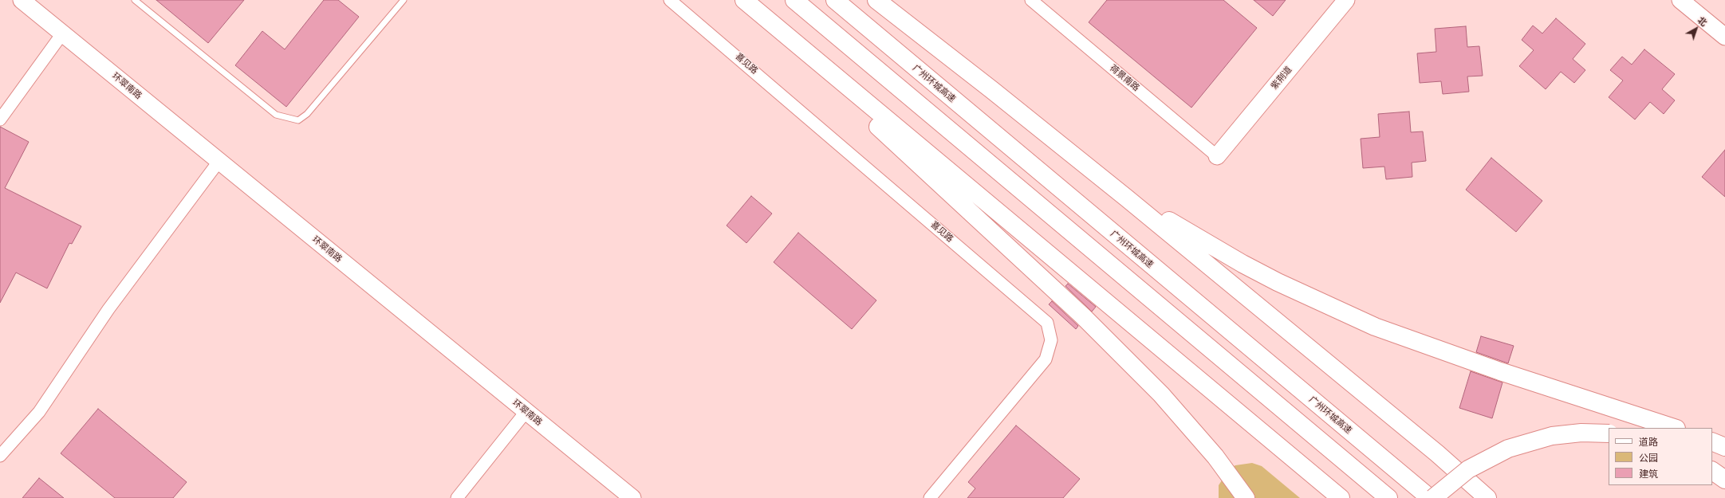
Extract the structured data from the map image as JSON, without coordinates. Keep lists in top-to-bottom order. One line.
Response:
{"streets":{"highway":["广州环城高速"],"street":["喜见路","荷景南路","紫荆道","环翠南路"]},"crossings":[["荷景南路","紫荆道"]],"legend":["道路","公园","建筑"],"north":"top right"}
